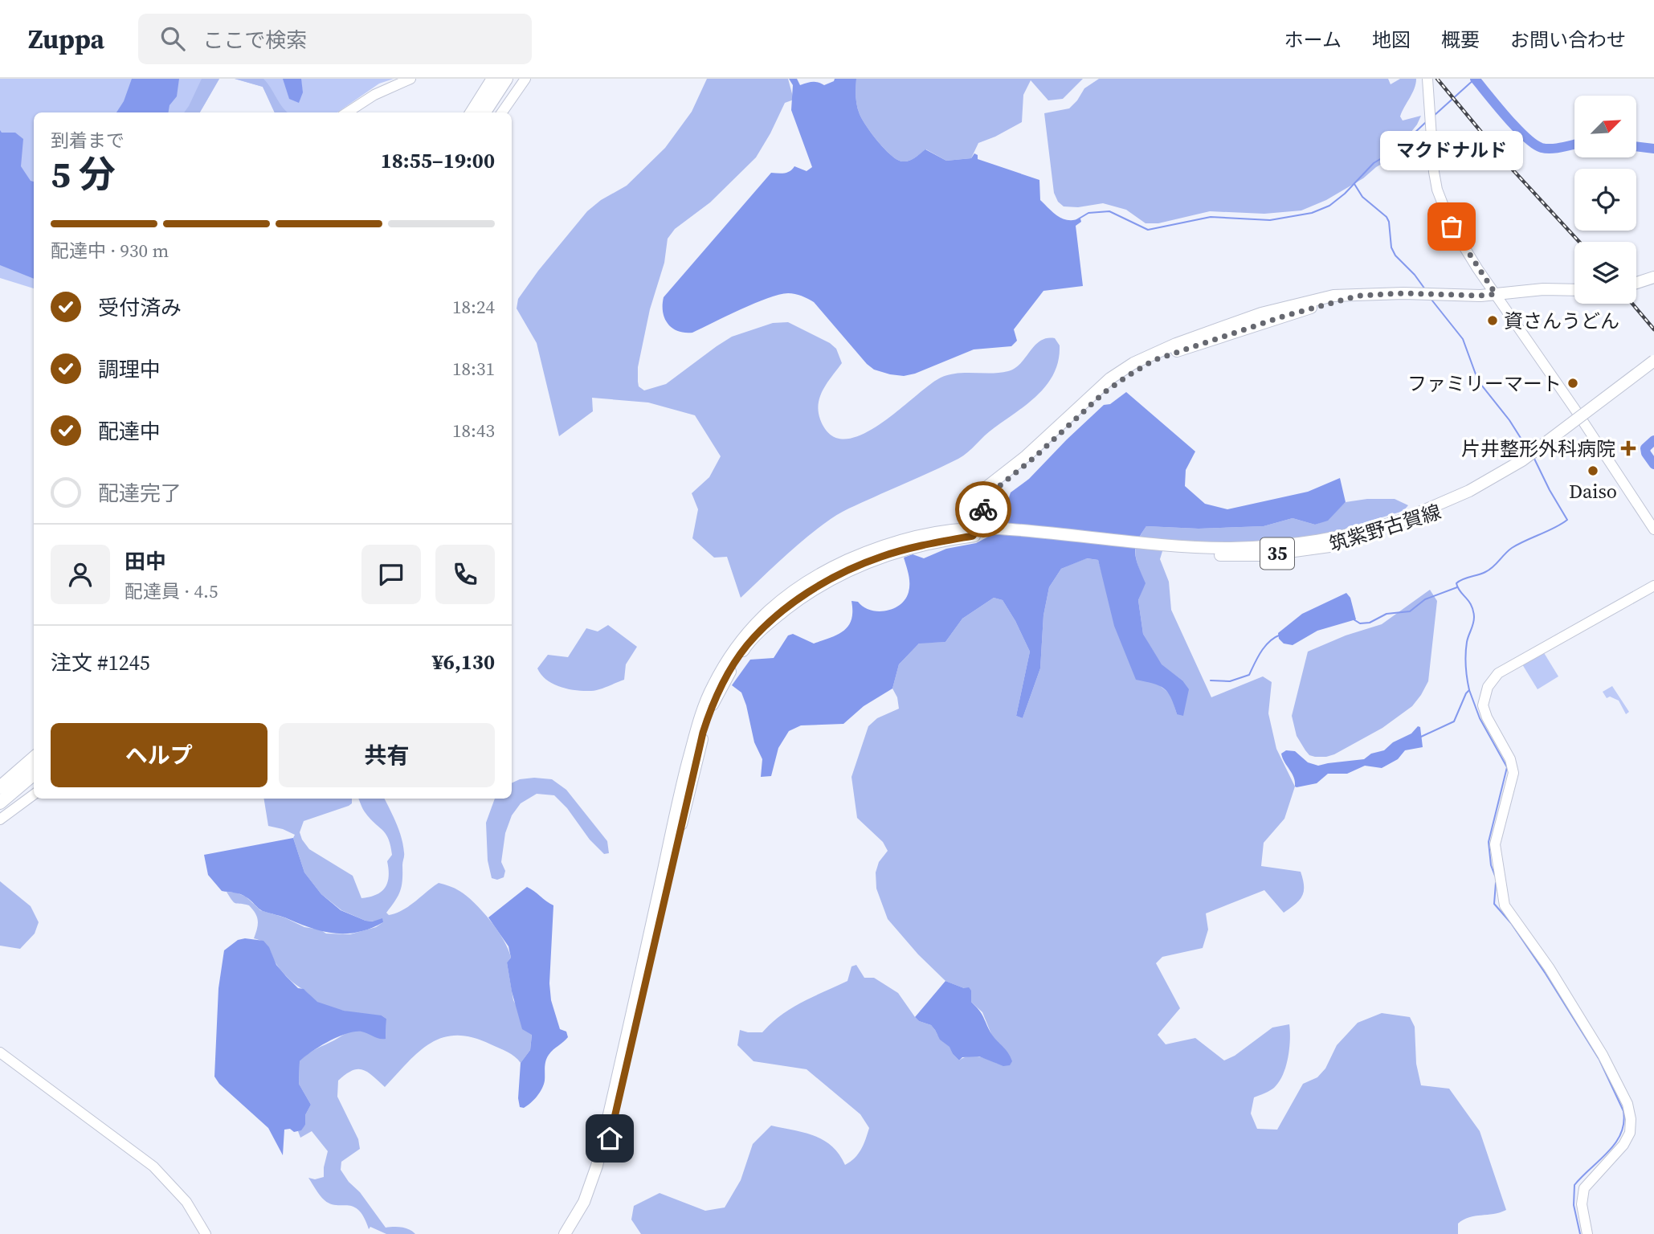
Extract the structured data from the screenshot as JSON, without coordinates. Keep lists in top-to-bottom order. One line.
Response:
{"streets":{"main road":["筑紫野古賀線","35"]},"places":{"other":["マクドナルド","資さんうどん","ファミリーマート","Daiso"],"health":["片井整形外科病院"]},"north":"top right","page":{"header":"Zuppa","search":"ここで検索","nav":["ホーム","地図","概要","お問い合わせ"],"heading":["5 分","到着まで","18:55–19:00"],"panel":["田中","配達員 · 4.5","注文 #1245","¥6,130"],"bubble":"マクドナルド","bar":"配達中 · 930 m","list":[["受付済み","18:24"],["調理中","18:31"],["配達中","18:43"],"配達完了"],"buttons":["ヘルプ","共有"]}}
